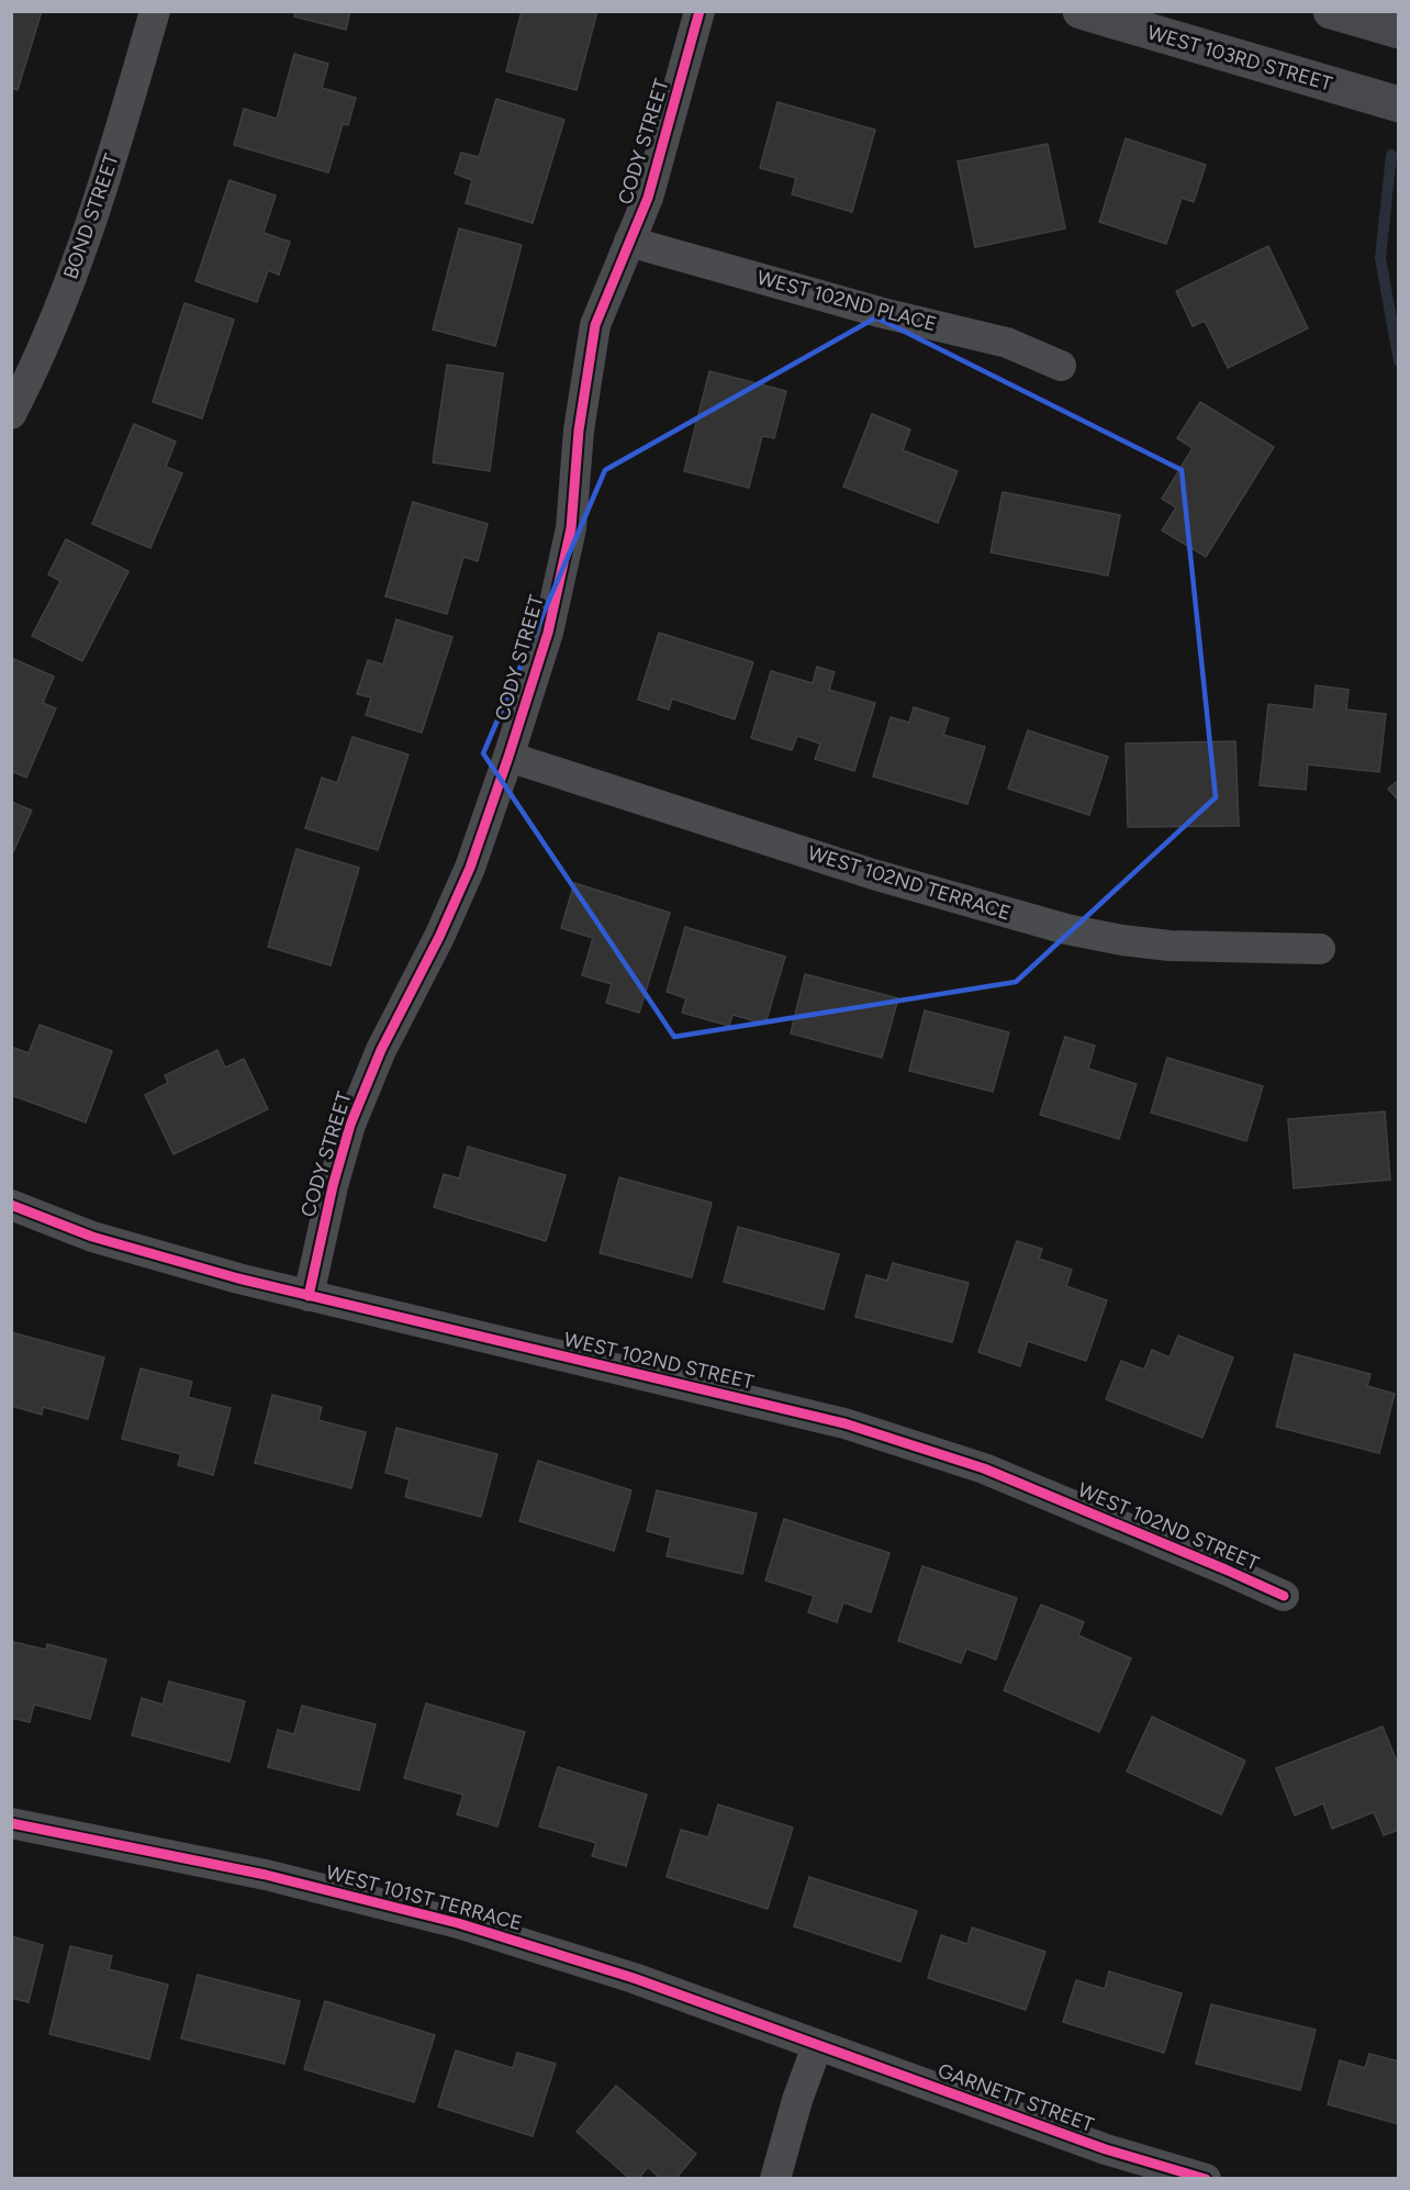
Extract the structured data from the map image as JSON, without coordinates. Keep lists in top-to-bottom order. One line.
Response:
{"streets":{"main road":["WEST 103RD STREET"],"street":["CODY STREET","BOND STREET","WEST 102ND PLACE","WEST 102ND TERRACE","WEST 102ND STREET","WEST 101ST TERRACE","GARNETT STREET"]},"crossings":[["CODY STREET","WEST 102ND PLACE"],["CODY STREET","WEST 102ND TERRACE"],["CODY STREET","WEST 102ND STREET"],["WEST 101ST TERRACE","GARNETT STREET"]]}
